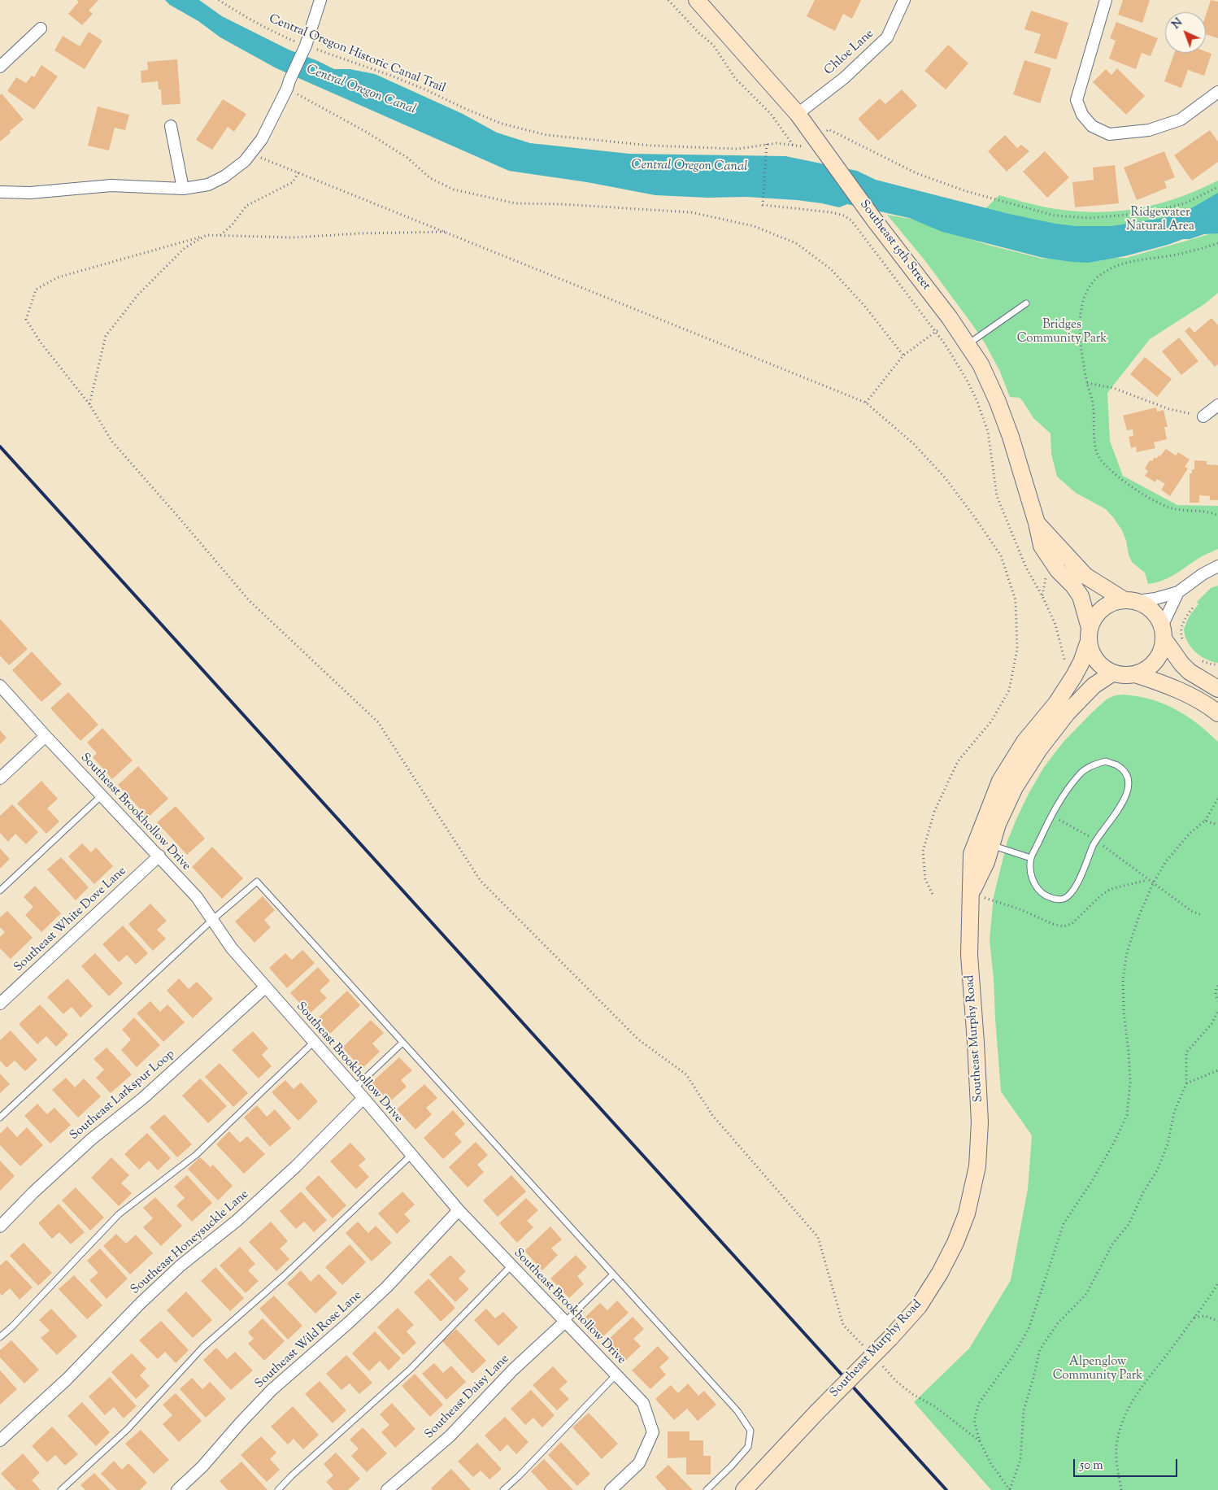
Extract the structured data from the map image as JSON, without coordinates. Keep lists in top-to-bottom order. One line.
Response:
{"streets":{"main road":["Southeast 15th Street","Southeast Murphy Road"],"street":["Chloe Lane","Southeast Brookhollow Drive","Southeast White Dove Lane","Southeast Larkspur Loop","Southeast Honeysuckle Lane","Southeast Wild Rose Lane","Southeast Daisy Lane"],"path":["Central Oregon Historic Canal Trail"]},"crossings":[["Chloe Lane","Southeast 15th Street"],["Southeast 15th Street","Southeast Murphy Road"],["Southeast Brookhollow Drive","Southeast White Dove Lane"],["Southeast Brookhollow Drive","Southeast Larkspur Loop"],["Southeast Brookhollow Drive","Southeast Honeysuckle Lane"],["Southeast Brookhollow Drive","Southeast Wild Rose Lane"],["Southeast Brookhollow Drive","Southeast Daisy Lane"]],"water":["Central Oregon Canal"],"parks":["Ridgewater Natural Area","Bridges Community Park","Alpenglow Community Park"],"scale_bar":"50 m","north":"top left"}
